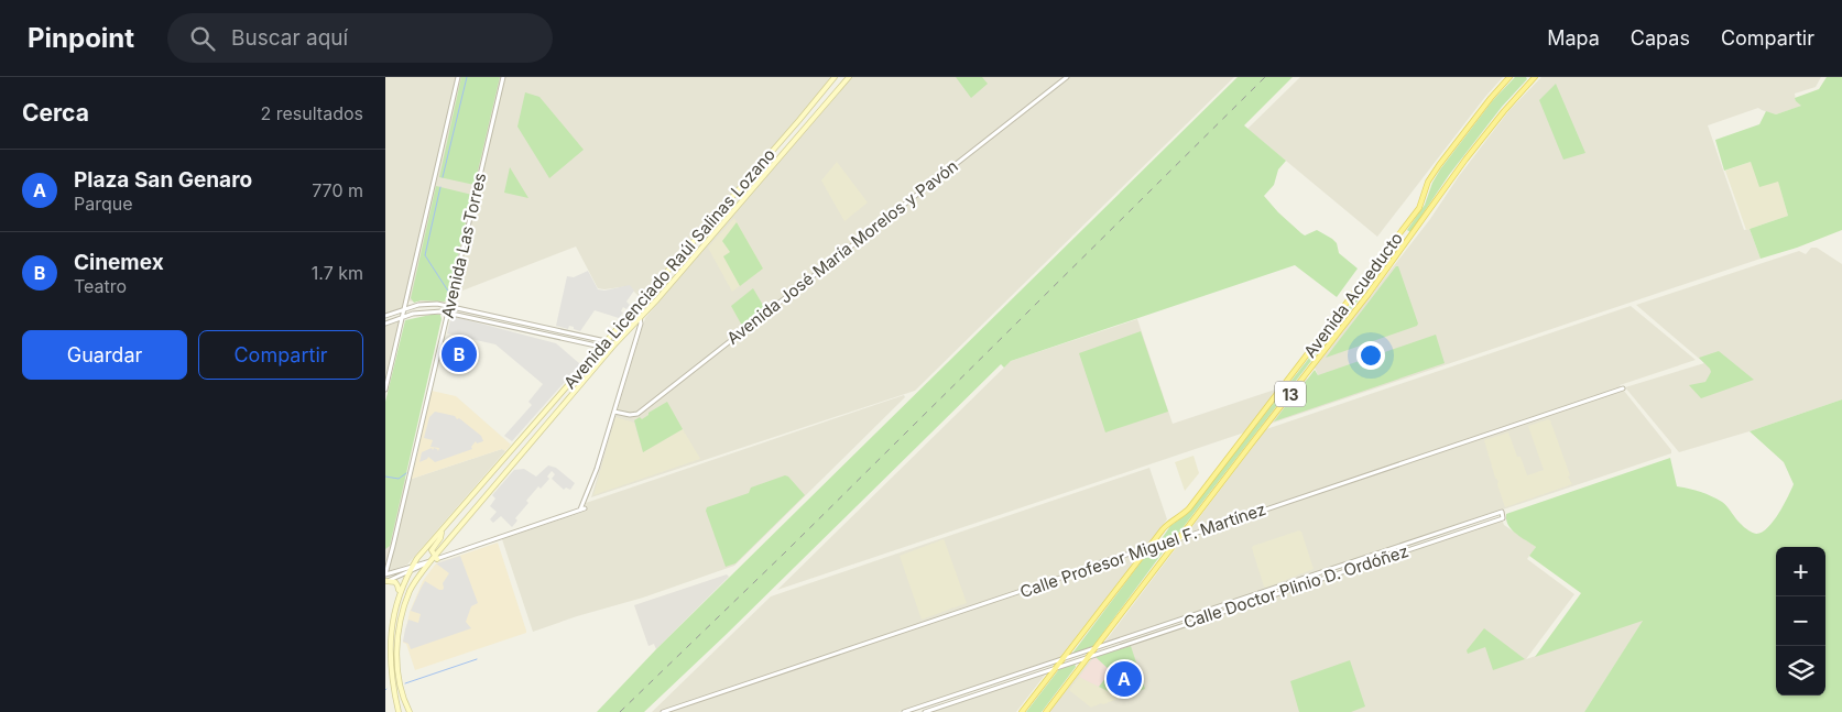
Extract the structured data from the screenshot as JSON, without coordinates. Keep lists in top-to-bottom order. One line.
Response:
{"streets":{"main road":["Avenida Licenciado Raúl Salinas Lozano","Avenida Acueducto","13"],"street":["Avenida Las Torres","Avenida José María Morelos y Pavón","Calle Profesor Miguel F. Martínez","Calle Doctor Plinio D. Ordóñez"]},"crossings":[["Avenida Acueducto","Calle Profesor Miguel F. Martínez"],["Avenida Acueducto","Calle Doctor Plinio D. Ordóñez"]],"page":{"header":"Pinpoint","search":"Buscar aquí","nav":["Mapa","Capas","Compartir"],"heading":["Cerca","2 resultados"],"list":[{"mark":"A","name":"Plaza San Genaro","note":"Parque","value":"770 m"},{"mark":"B","name":"Cinemex","note":"Teatro","value":"1.7 km"}],"buttons":["Guardar","Compartir"],"pins":["B","A"],"map_buttons":["+","−"]}}
